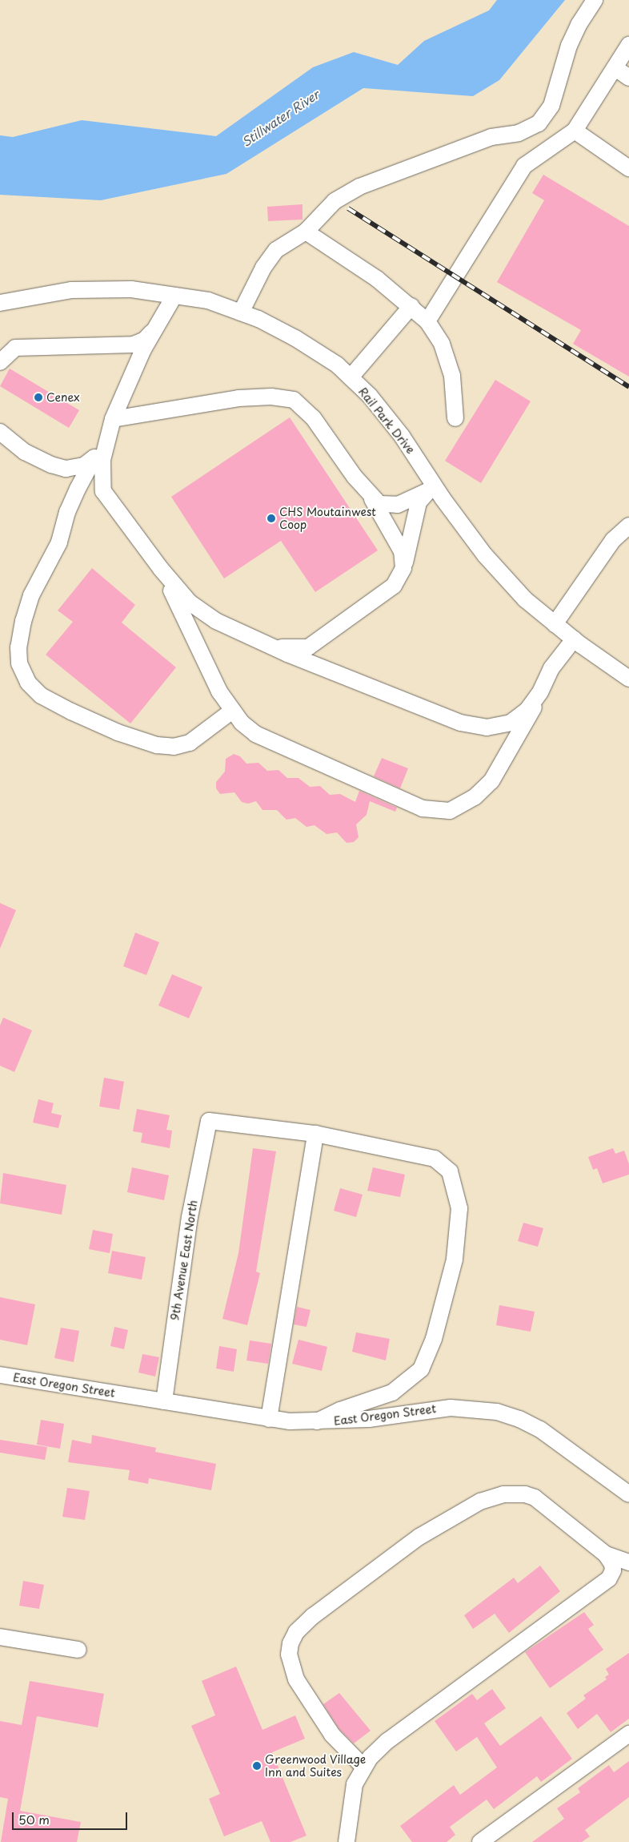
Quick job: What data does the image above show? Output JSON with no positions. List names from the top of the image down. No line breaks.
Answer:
{"streets":{"street":["Rail Park Drive","9th Avenue East North","East Oregon Street"]},"crossings":[["9th Avenue East North","East Oregon Street"]],"water":["Stillwater River"],"places":["Cenex","CHS Moutainwest Coop","Greenwood Village Inn and Suites"],"scale_bar":"50 m"}
